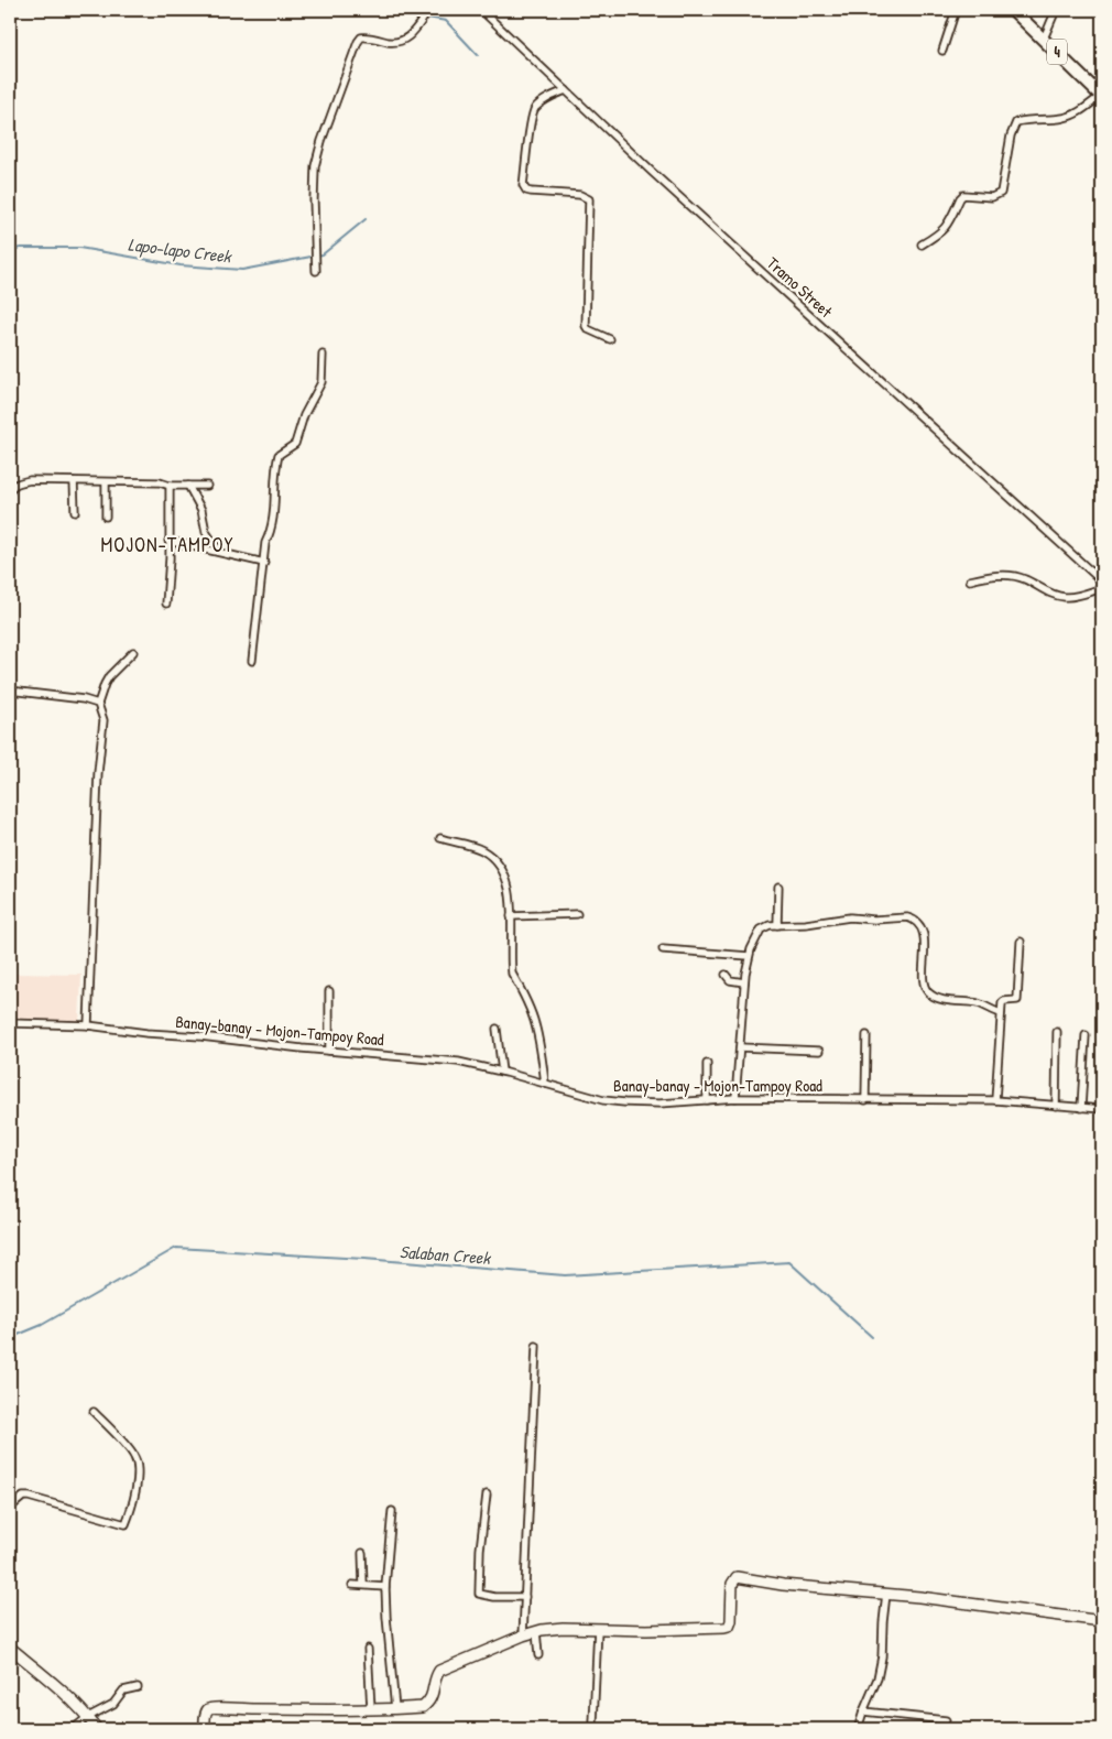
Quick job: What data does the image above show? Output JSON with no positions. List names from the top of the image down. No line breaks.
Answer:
{"streets":{"highway":["4"],"street":["Tramo Street","Banay-banay - Mojon-Tampoy Road"]},"districts":["MOJON-TAMPOY"],"water":["Lapo-lapo Creek","Salaban Creek"]}
